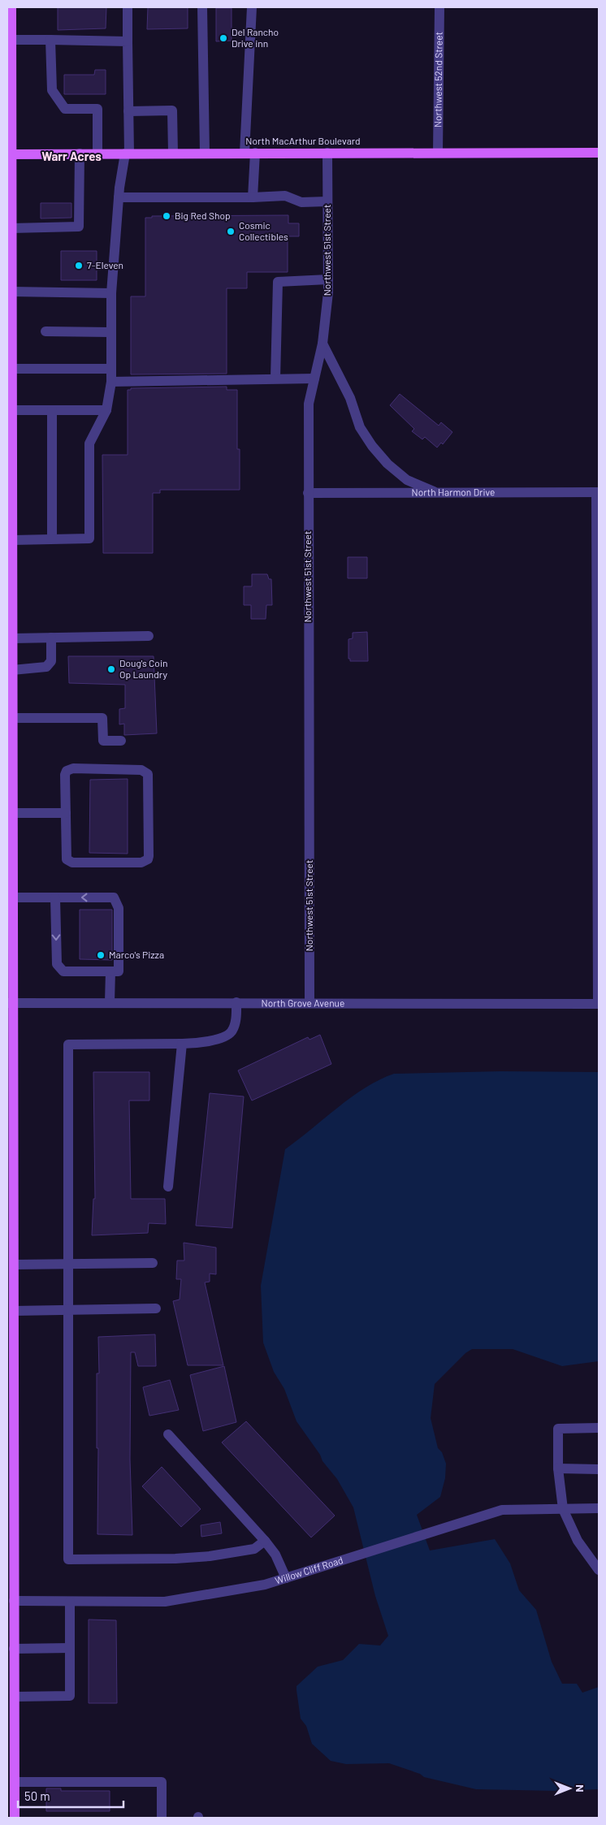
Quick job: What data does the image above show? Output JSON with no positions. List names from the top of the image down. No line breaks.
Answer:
{"streets":{"main road":["North MacArthur Boulevard"],"street":["Northwest 52nd Street","Northwest 51st Street","North Harmon Drive","North Grove Avenue","Willow Cliff Road"]},"crossings":[["Northwest 52nd Street","North MacArthur Boulevard"],["North MacArthur Boulevard","Northwest 51st Street"],["Northwest 51st Street","North Harmon Drive"],["Northwest 51st Street","North Grove Avenue"]],"districts":["Warr Acres"],"places":["Del Rancho Drive inn","Big Red Shop","Cosmic Collectibles","7-Eleven","Doug's Coin Op Laundry","Marco's Pizza"],"scale_bar":"50 m","north":"right"}
